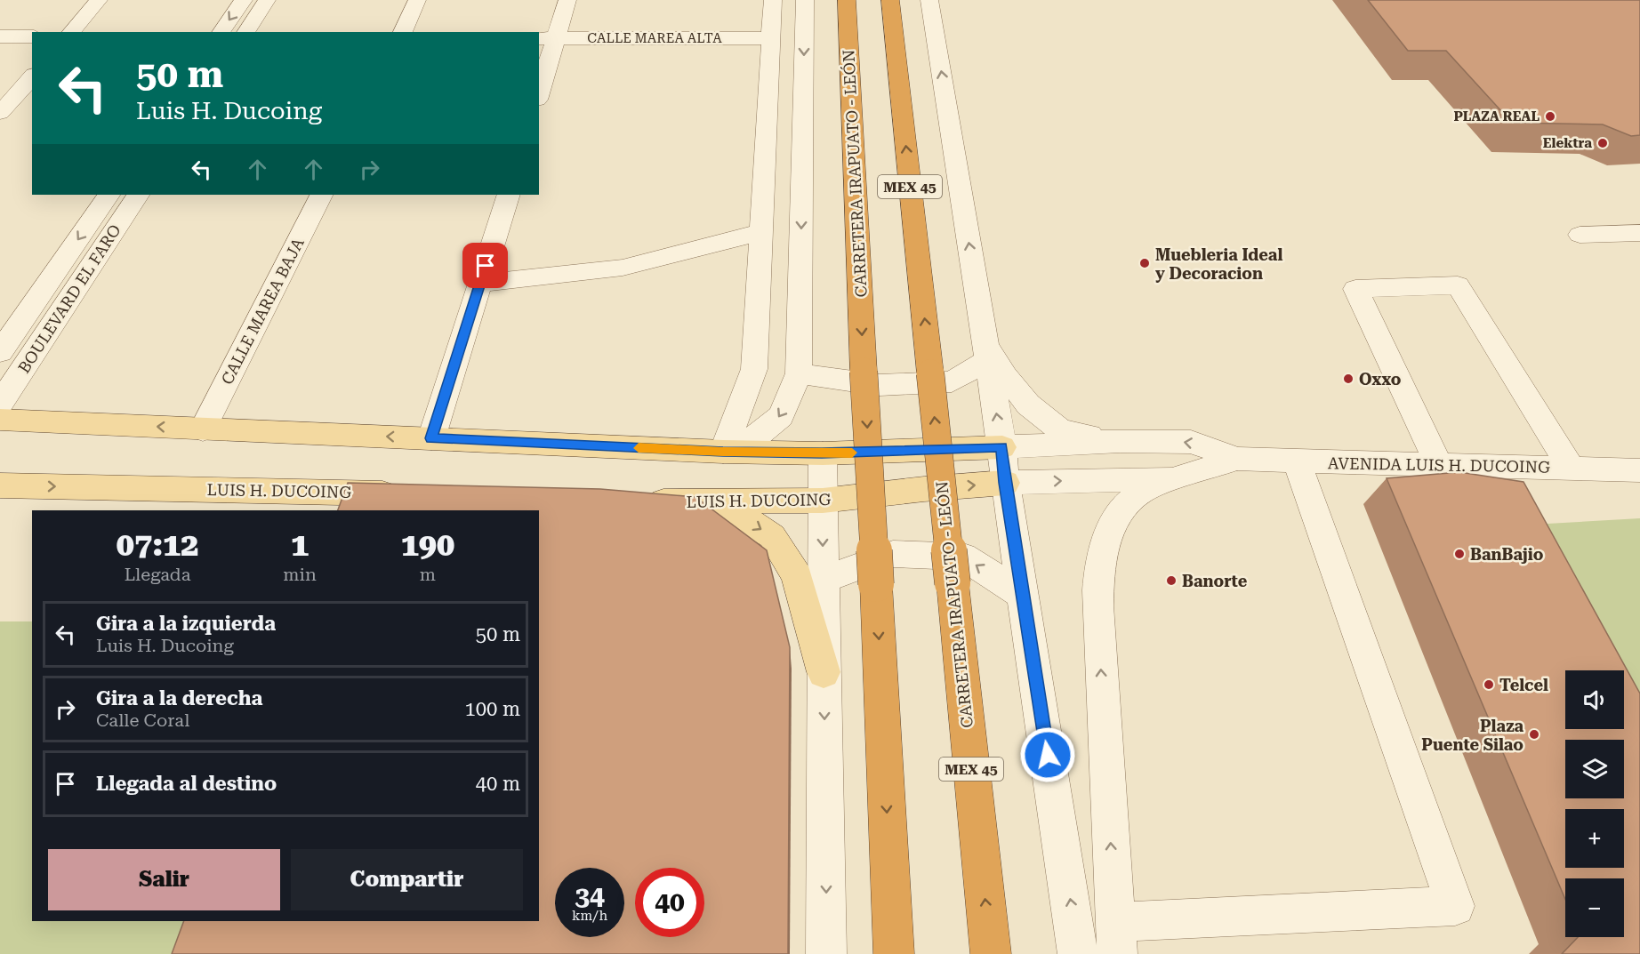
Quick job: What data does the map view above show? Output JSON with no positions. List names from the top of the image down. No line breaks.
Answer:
{"streets":{"highway":["CARRETERA IRAPUATO - LEÓN","MEX 45"],"main road":["LUIS H. DUCOING"],"street":["CALLE MAREA ALTA","BOULEVARD EL FARO","CALLE MAREA BAJA","AVENIDA LUIS H. DUCOING"]},"crossings":[["AVENIDA LUIS H. DUCOING","LUIS H. DUCOING"]],"places":["PLAZA REAL","Elektra","Muebleria Ideal y Decoracion","Oxxo","BanBajio","Banorte","Telcel","Plaza Puente Silao"],"page":{"turn":["50 m","Luis H. Ducoing"],"eta":["07:12","Llegada","1","min","190","m"],"list":[{"name":"Gira a la izquierda","note":"Luis H. Ducoing","value":"50 m"},{"name":"Gira a la derecha","note":"Calle Coral","value":"100 m"},{"name":"Llegada al destino","value":"40 m"}],"map_buttons":["+","−"],"buttons":["Salir","Compartir"],"speed":"34 km/h","limit":"40"}}
